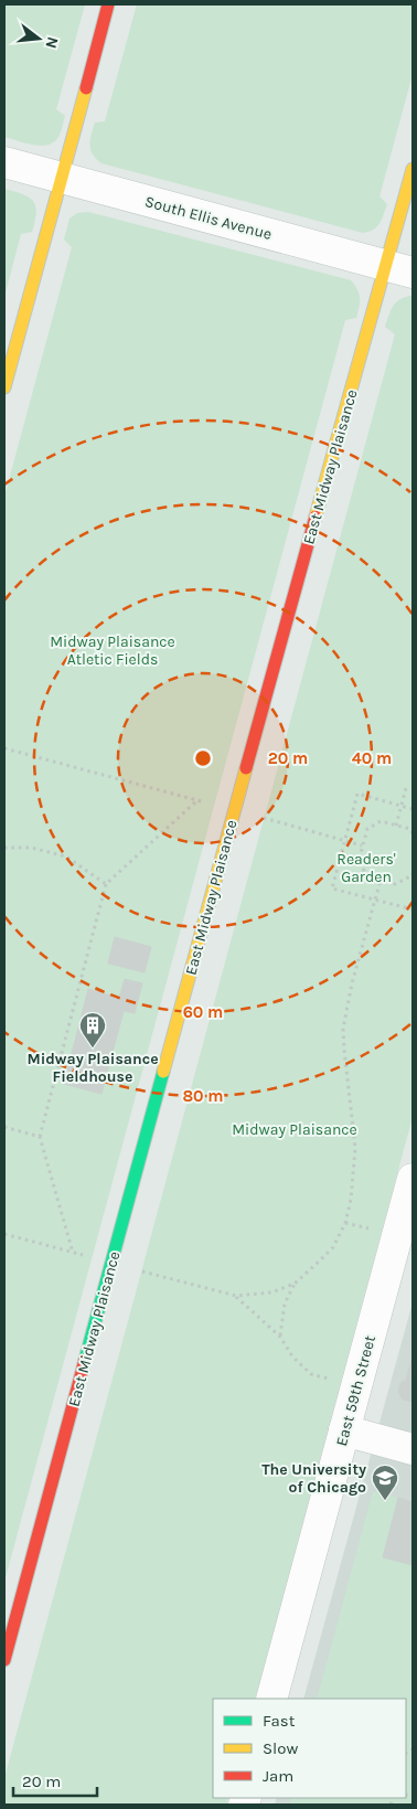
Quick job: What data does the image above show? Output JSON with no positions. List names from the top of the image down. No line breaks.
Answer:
{"streets":{"street":["South Ellis Avenue","East Midway Plaisance","East 59th Street"]},"crossings":[["South Ellis Avenue","East Midway Plaisance"]],"parks":["Midway Plaisance Atletic Fields","Readers' Garden","Midway Plaisance"],"places":{"building":["Midway Plaisance Fieldhouse"],"school or university":["The University of Chicago"]},"legend":["Fast","Slow","Jam"],"scale_bar":"20 m","north":"right","rings":["20 m","40 m","60 m","80 m"]}
